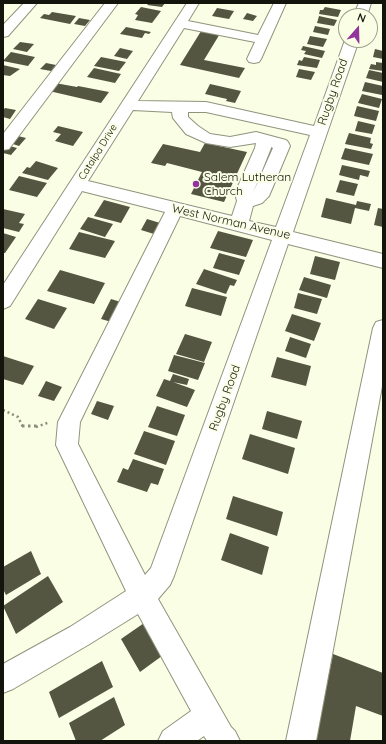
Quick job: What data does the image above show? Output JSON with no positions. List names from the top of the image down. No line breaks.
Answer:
{"streets":{"street":["Rugby Road","Catalpa Drive","West Norman Avenue"]},"crossings":[["Rugby Road","West Norman Avenue"],["Catalpa Drive","West Norman Avenue"]],"places":["Salem Lutheran Church"],"north":"top"}
